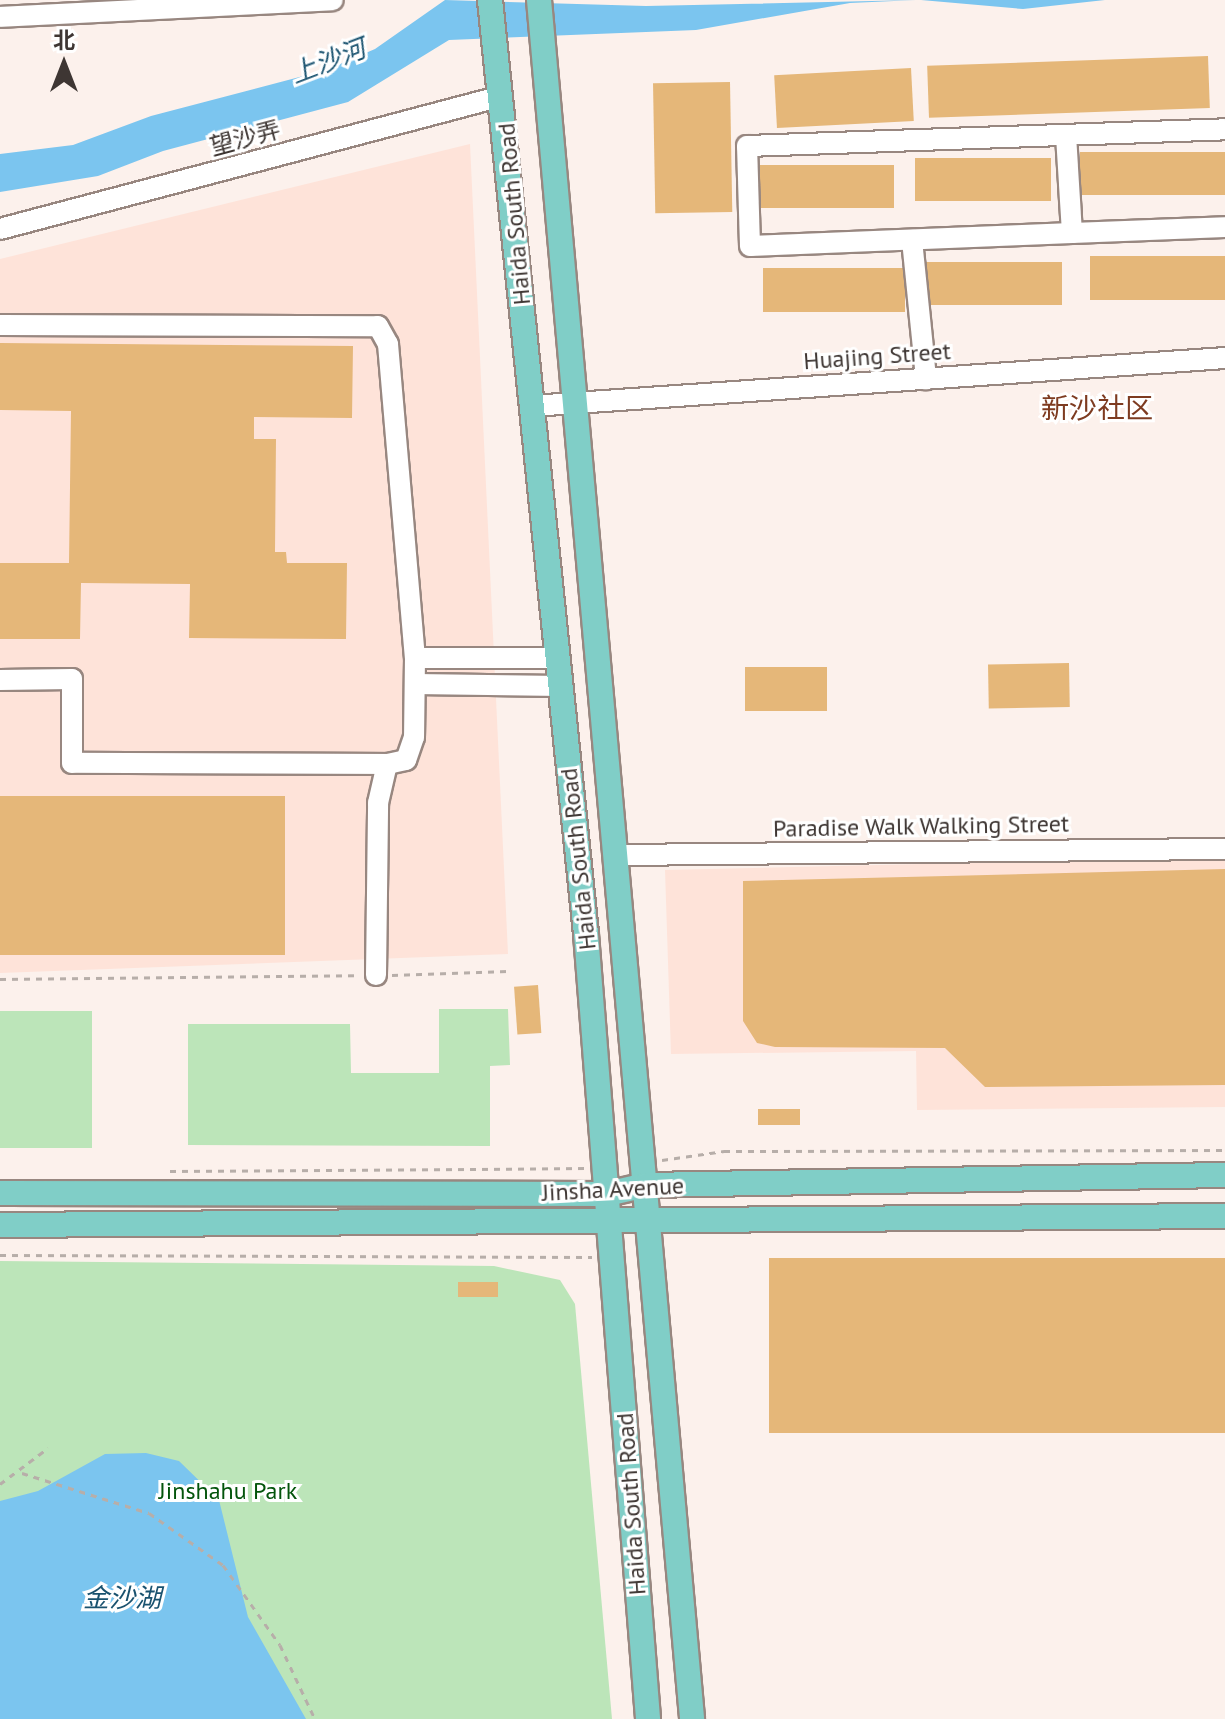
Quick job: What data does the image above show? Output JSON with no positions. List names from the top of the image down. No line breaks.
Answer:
{"streets":{"main road":["Haida South Road","Jinsha Avenue"],"street":["望沙弄","Huajing Street","Paradise Walk Walking Street"]},"crossings":[["望沙弄","Haida South Road"],["Haida South Road","Huajing Street"],["Haida South Road","Paradise Walk Walking Street"],["Haida South Road","Jinsha Avenue"]],"districts":["新沙社区"],"water":["上沙河","金沙湖"],"parks":["Jinshahu Park"],"north":"top"}
